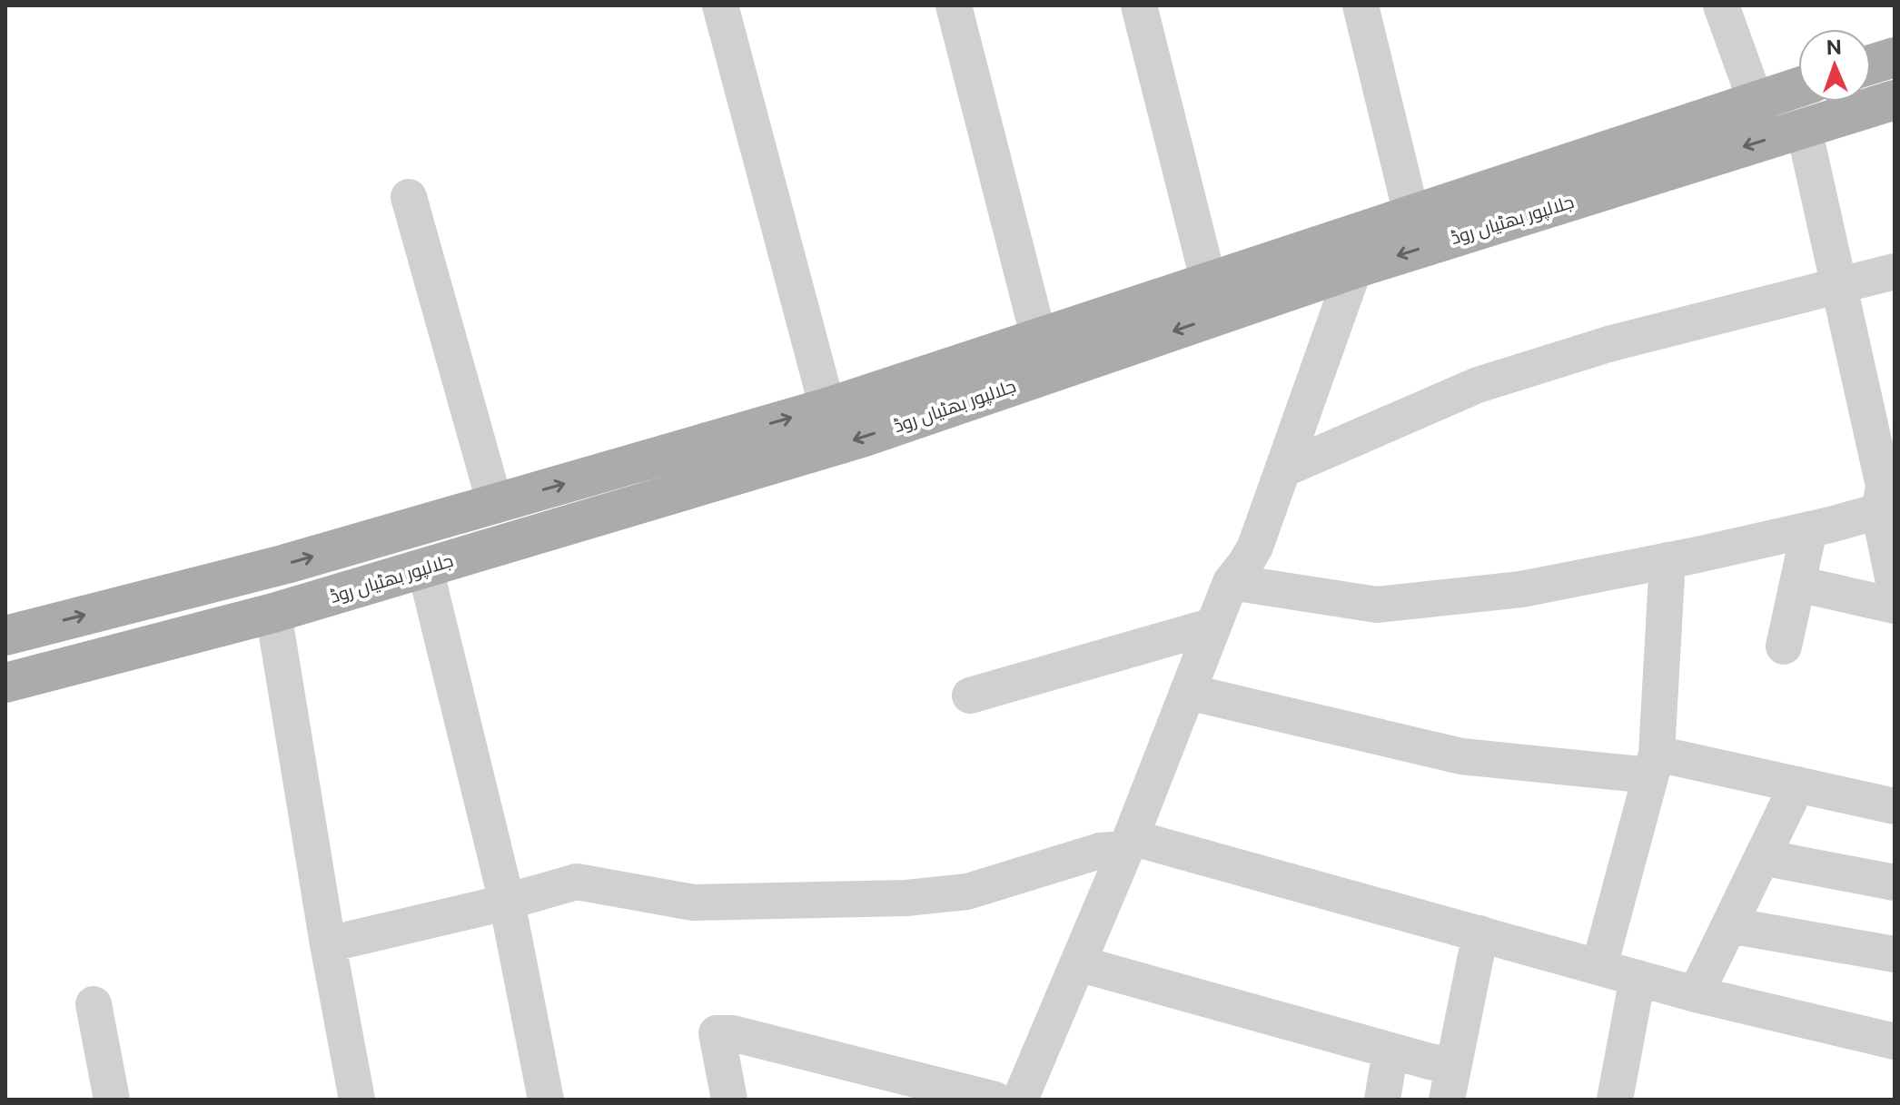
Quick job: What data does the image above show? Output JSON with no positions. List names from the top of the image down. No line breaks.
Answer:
{"streets":{"main road":["جلالپور بھٹیاں روڈ"]},"north":"top"}
